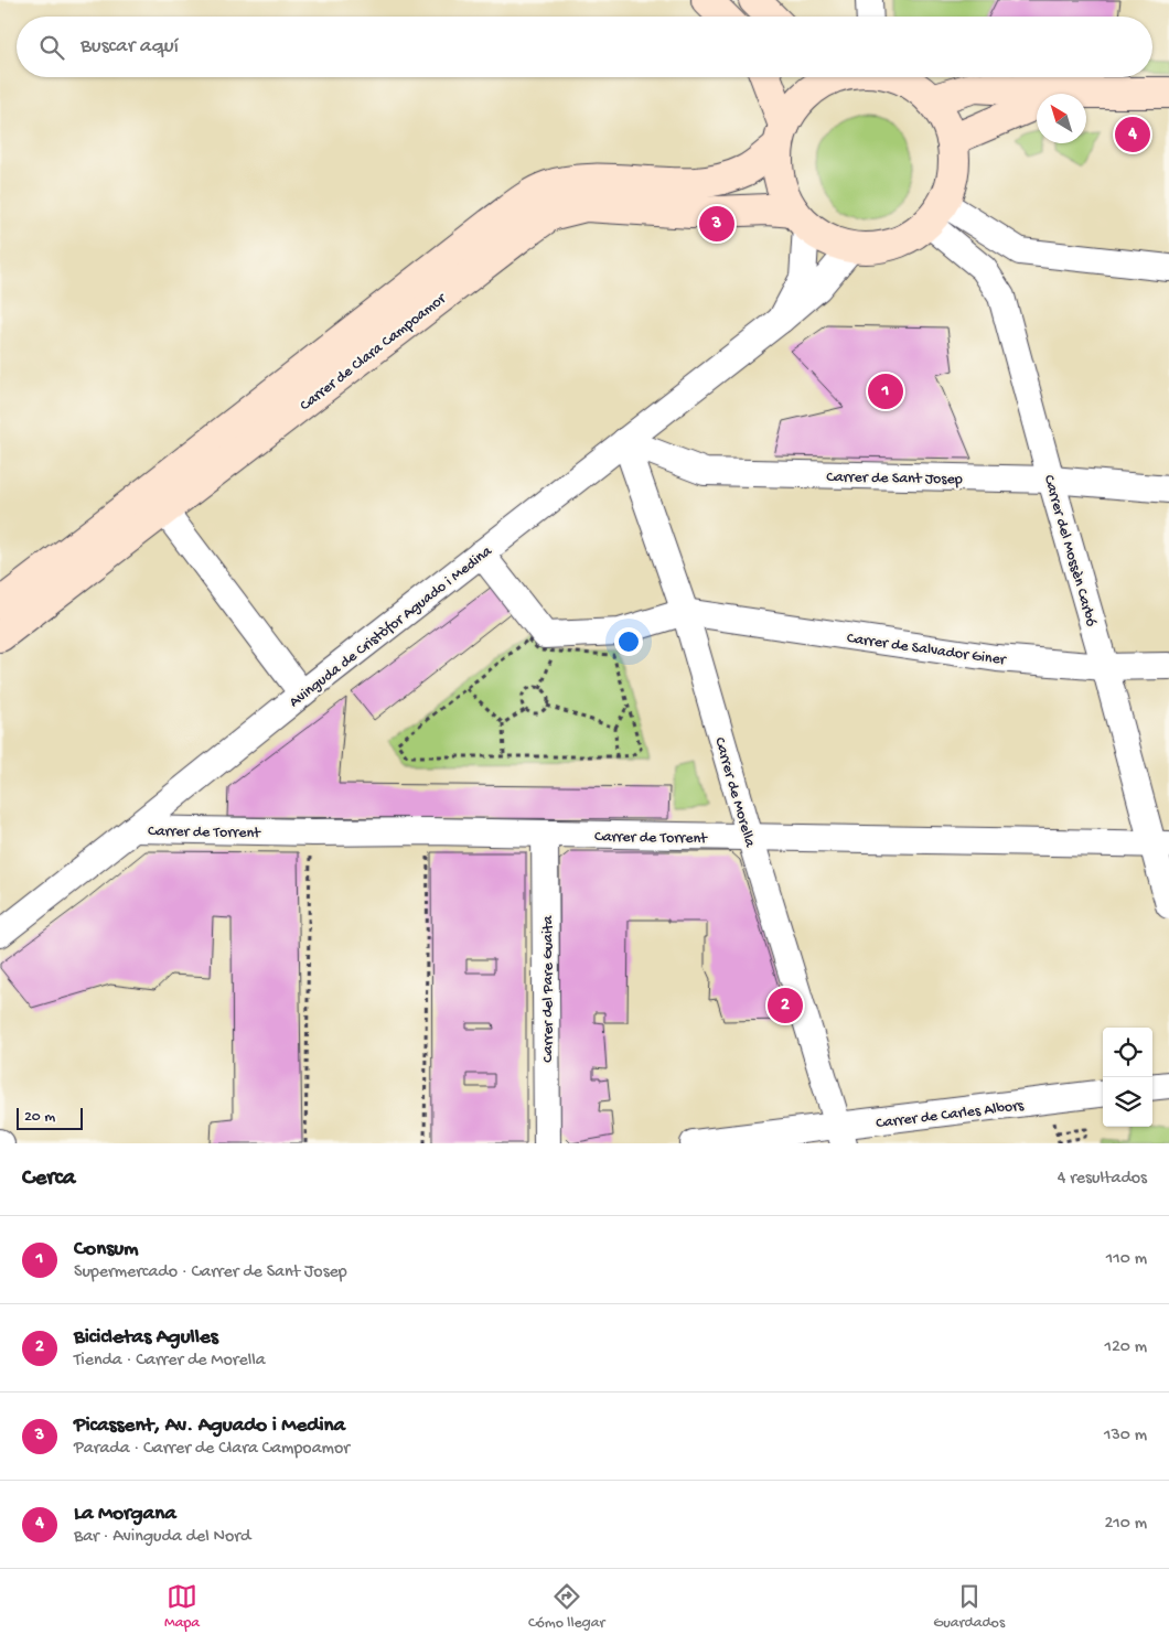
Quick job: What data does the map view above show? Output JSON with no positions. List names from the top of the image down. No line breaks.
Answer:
{"streets":{"street":["Carrer de Clara Campoamor","Carrer de Sant Josep","Carrer del Mossèn Carbó","Avinguda de Cristòfor Aguado i Medina","Carrer de Salvador Giner","Carrer de Morella","Carrer de Torrent","Carrer del Pare Guaita","Carrer de Carles Albors"]},"crossings":[["Carrer de Clara Campoamor","Avinguda de Cristòfor Aguado i Medina"],["Carrer de Sant Josep","Carrer del Mossèn Carbó"],["Carrer de Sant Josep","Avinguda de Cristòfor Aguado i Medina"],["Carrer de Sant Josep","Carrer de Morella"],["Carrer del Mossèn Carbó","Carrer de Salvador Giner"],["Carrer del Mossèn Carbó","Carrer de Torrent"],["Avinguda de Cristòfor Aguado i Medina","Carrer de Morella"],["Avinguda de Cristòfor Aguado i Medina","Carrer de Torrent"],["Carrer de Salvador Giner","Carrer de Morella"],["Carrer de Morella","Carrer de Torrent"],["Carrer de Morella","Carrer de Carles Albors"],["Carrer de Torrent","Carrer del Pare Guaita"]],"scale_bar":"20 m","north":"top left","page":{"search":"Buscar aquí","pins":["4","3","1","2"],"scale":"20 m","heading":["Cerca","4 resultados"],"list":[{"mark":"1","name":"Consum","note":"Supermercado · Carrer de Sant Josep","value":"110 m"},{"mark":"2","name":"Bicicletas Agulles","note":"Tienda · Carrer de Morella","value":"120 m"},{"mark":"3","name":"Picassent, Av. Aguado i Medina","note":"Parada · Carrer de Clara Campoamor","value":"130 m"},{"mark":"4","name":"La Morgana","note":"Bar · Avinguda del Nord","value":"210 m"}],"nav":["Mapa","Cómo llegar","Guardados"]}}
